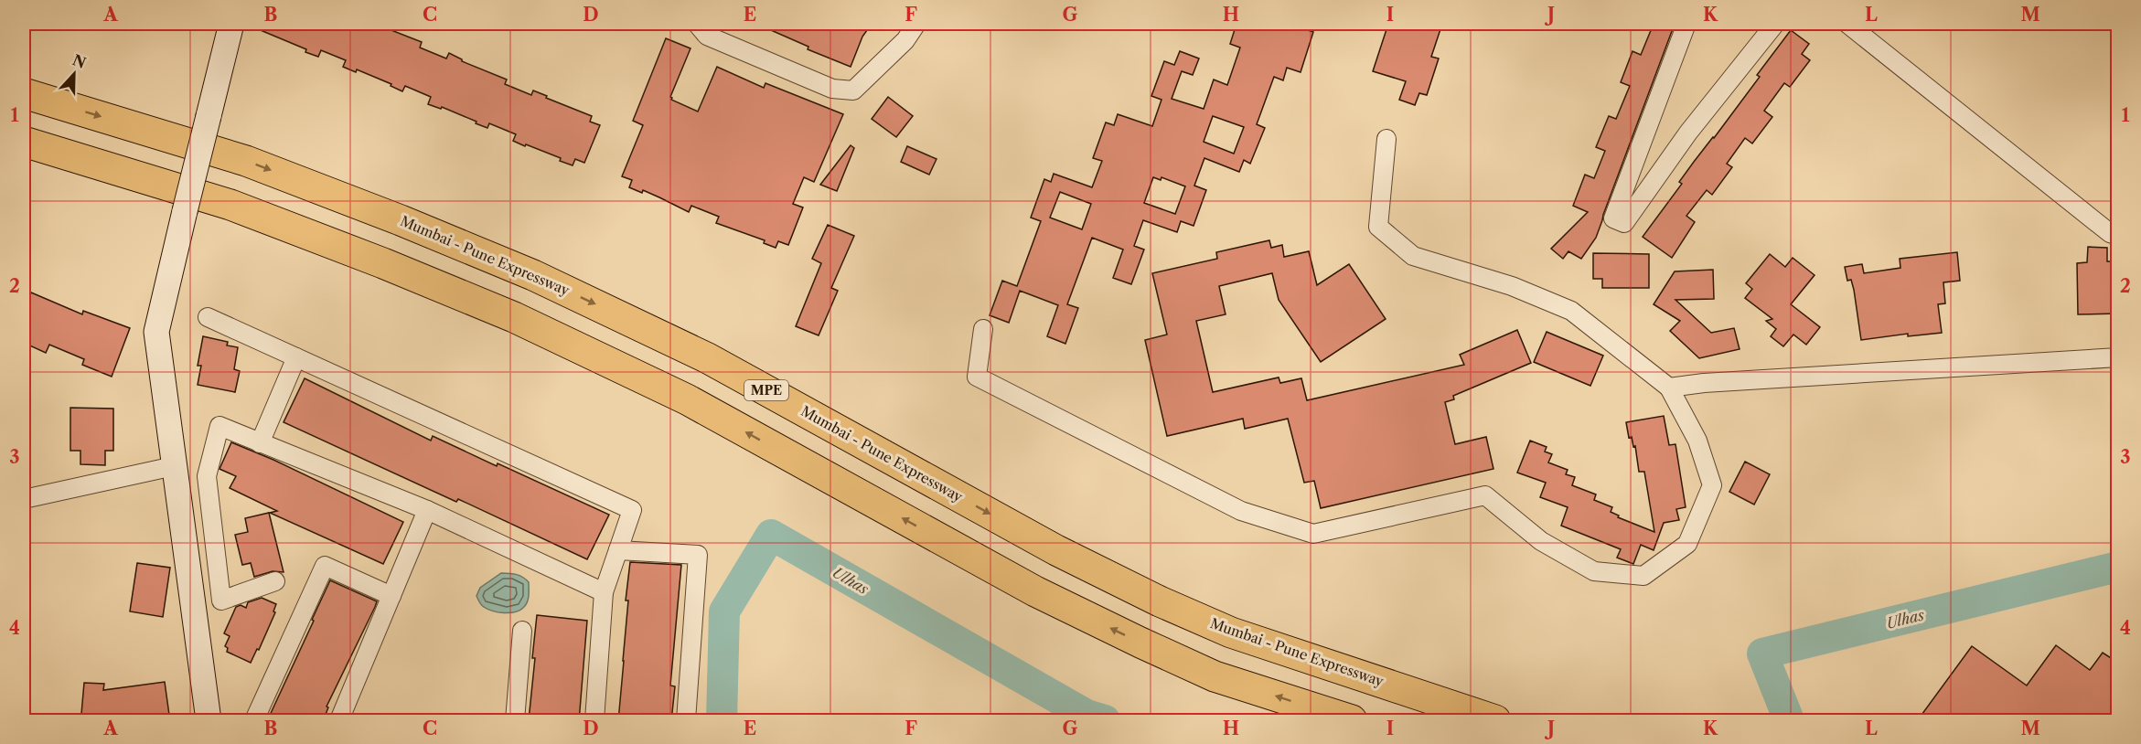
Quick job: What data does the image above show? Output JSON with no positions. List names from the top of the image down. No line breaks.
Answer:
{"streets":{"highway":["Mumbai - Pune Expressway","MPE"]},"water":["Ulhas"],"north":"top","grid":{"columns":["A","B","C","D","E","F","G","H","I","J","K","L","M"],"rows":["1","2","3","4"]}}
